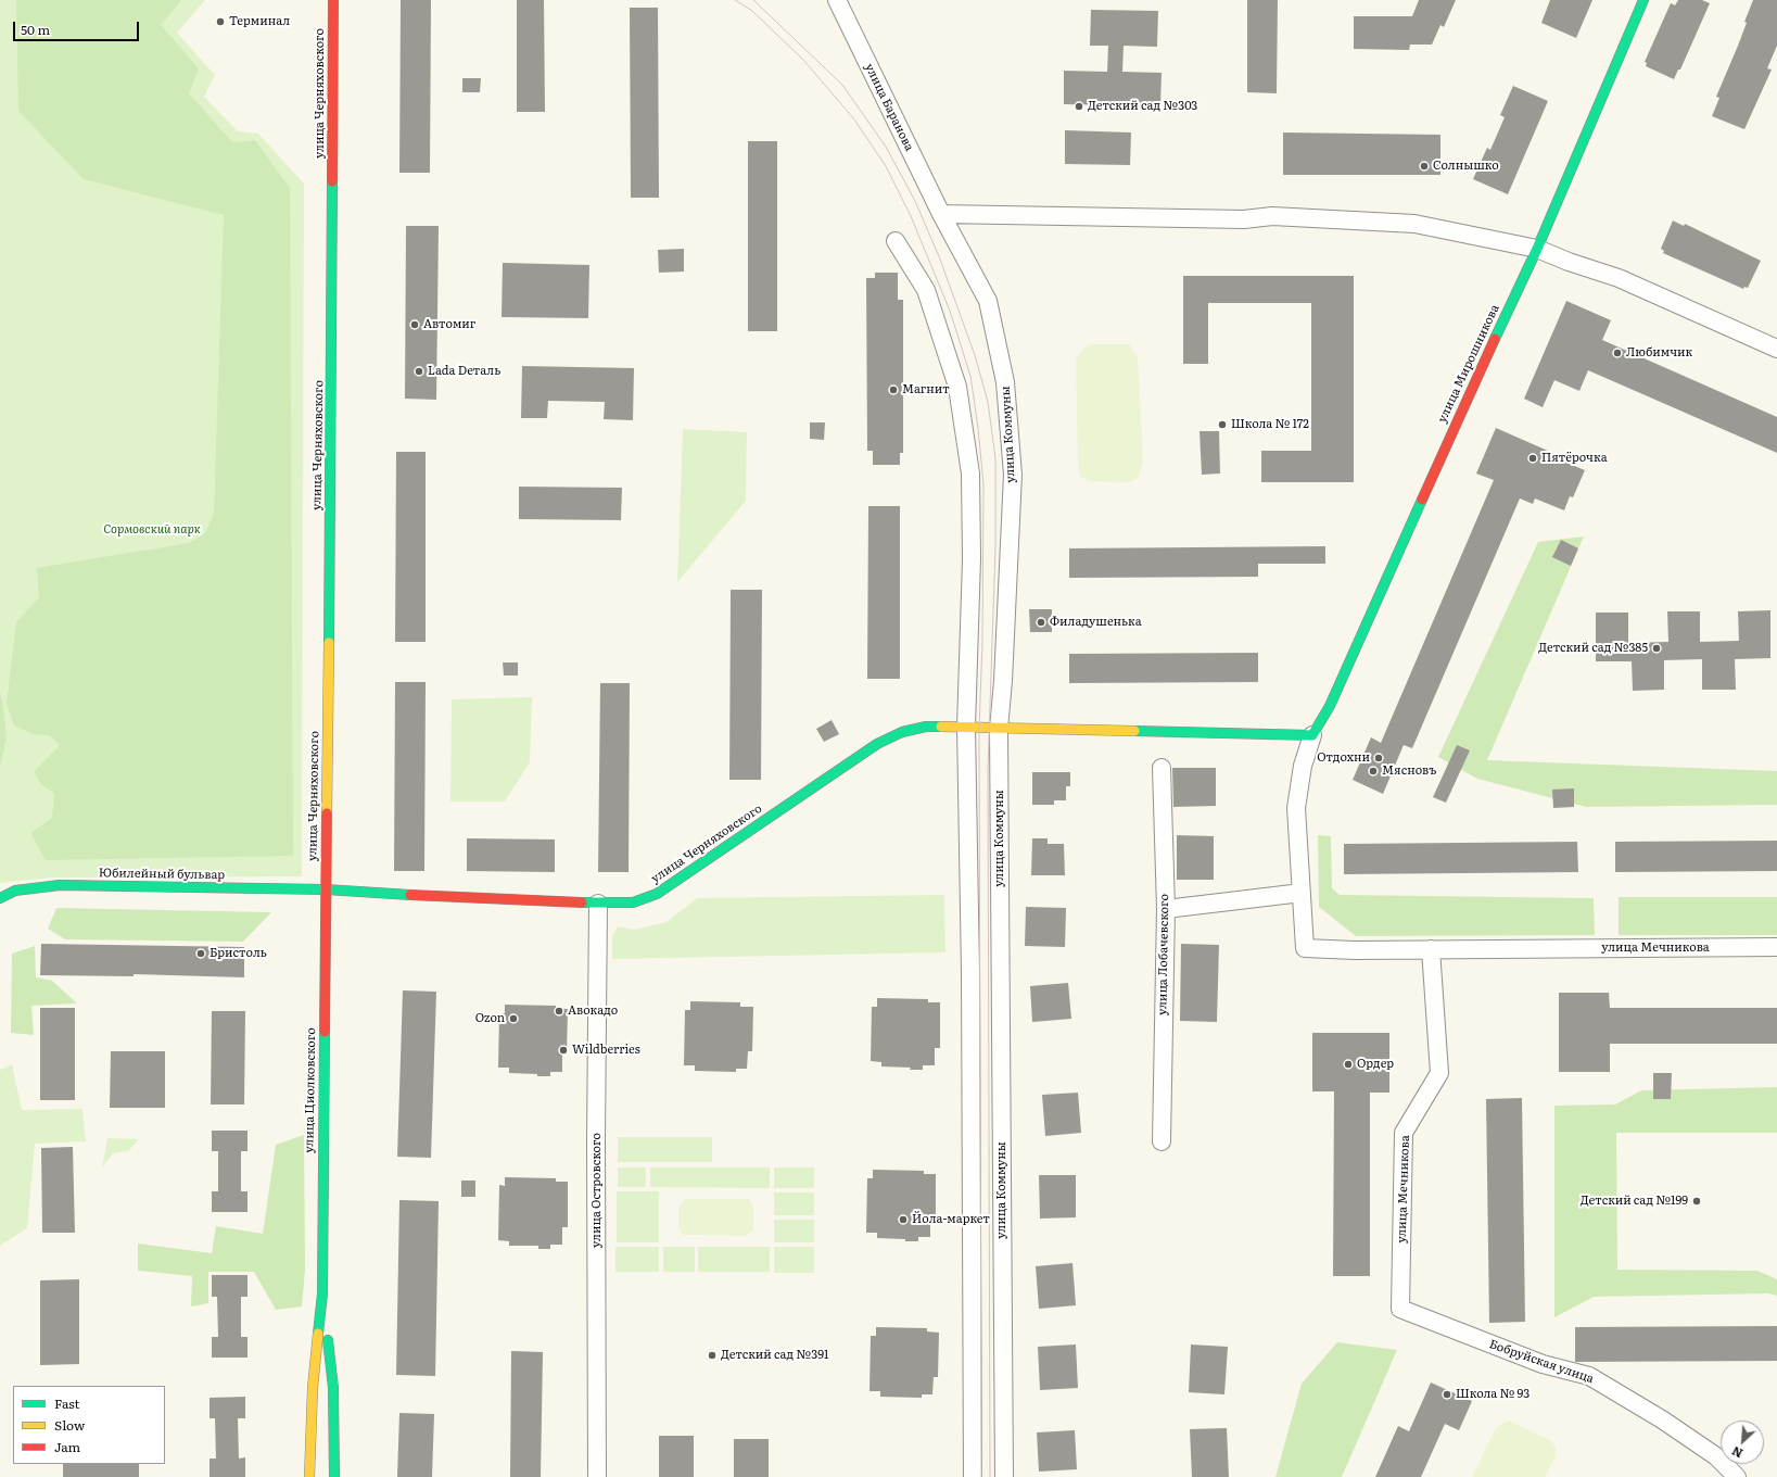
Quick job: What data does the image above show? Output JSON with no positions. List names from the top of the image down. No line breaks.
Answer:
{"streets":{"street":["улица Черняховского","улица Баранова","улица Мирошникова","улица Коммуны","Юбилейный бульвар","улица Мечникова","улица Лобачевского","улица Циолковского","улица Островского","Бобруйская улица"]},"crossings":[["улица Черняховского","Юбилейный бульвар"],["улица Черняховского","улица Циолковского"],["улица Черняховского","улица Островского"],["улица Баранова","улица Коммуны"],["улица Мирошникова","улица Мечникова"],["Юбилейный бульвар","улица Циолковского"],["улица Мечникова","Бобруйская улица"]],"parks":["Сормовский парк"],"places":["Терминал","Детский сад №303","Солнышко","Автомиг","Любимчик","Lada Dеталь","Магнит","Школа № 172","Пятёрочка","Филадушенька","Детский сад №385","Отдохни","Мясновъ","Бристоль","Авокадо","Ozon","Wildberries","Ордер","Детский сад №199","Йола-маркет","Детский сад №391","Школа № 93"],"legend":["Fast","Slow","Jam"],"scale_bar":"50 m","north":"bottom left"}
